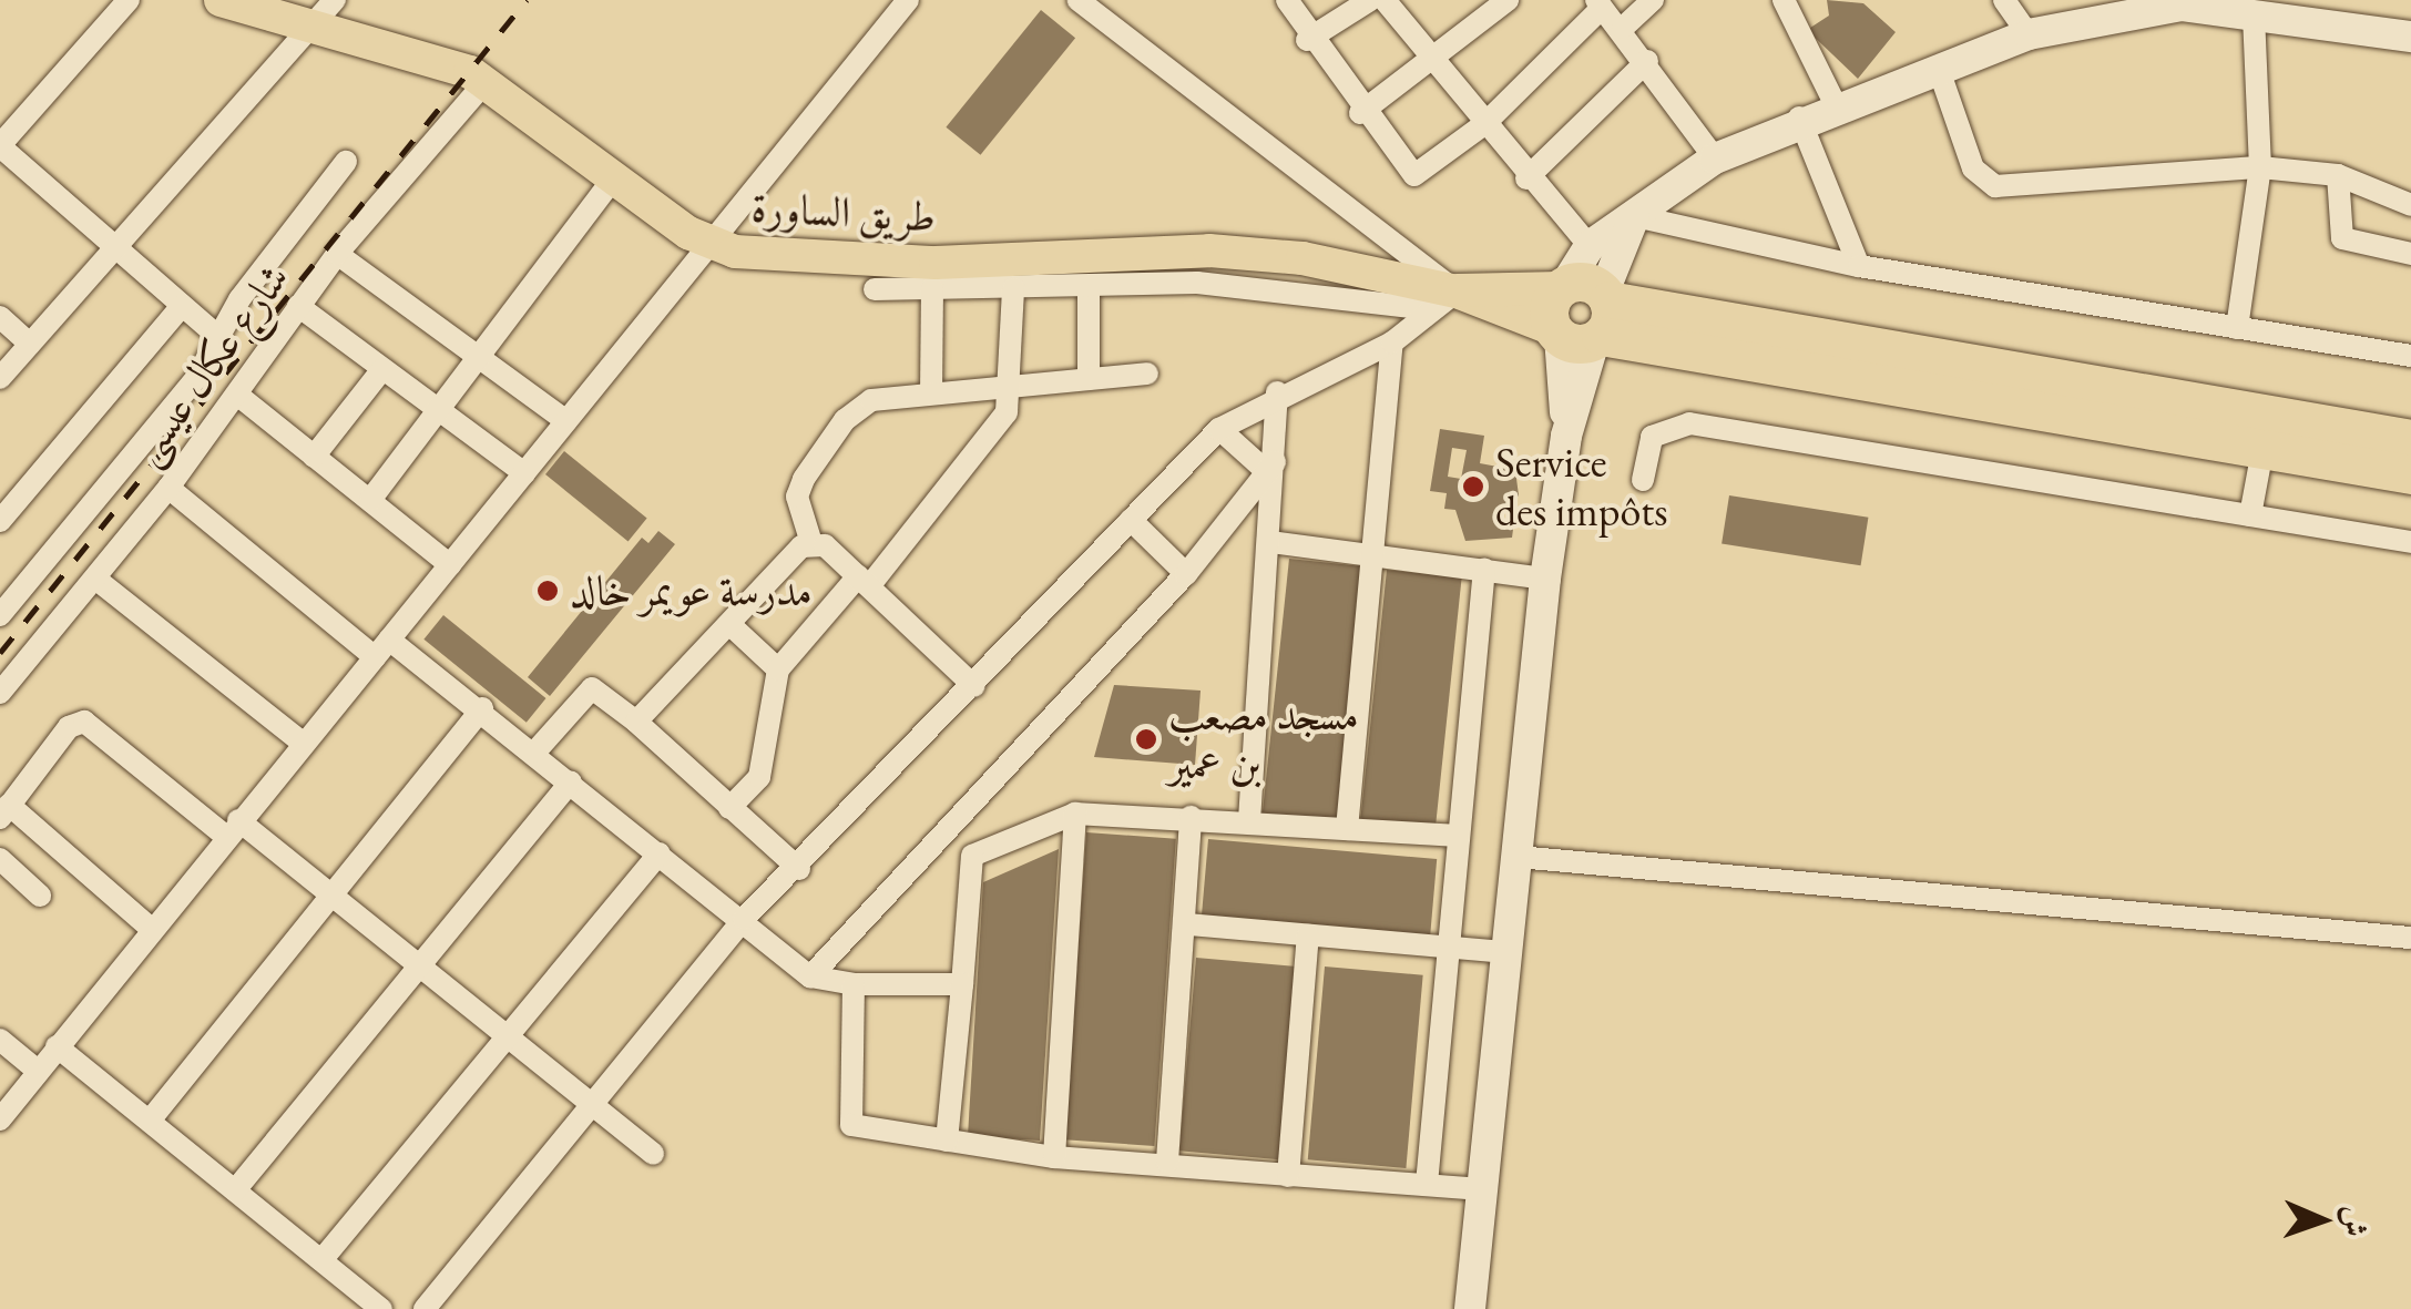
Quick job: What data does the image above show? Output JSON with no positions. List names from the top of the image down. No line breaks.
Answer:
{"streets":{"main road":["طريق الساورة"],"street":["شارع عكال عيسى"]},"crossings":[["طريق الساورة","شارع عكال عيسى"]],"places":["Service des impôts","مدرسة عويمر خالد","مسجد مصعب بن عمير"],"north":"right"}
